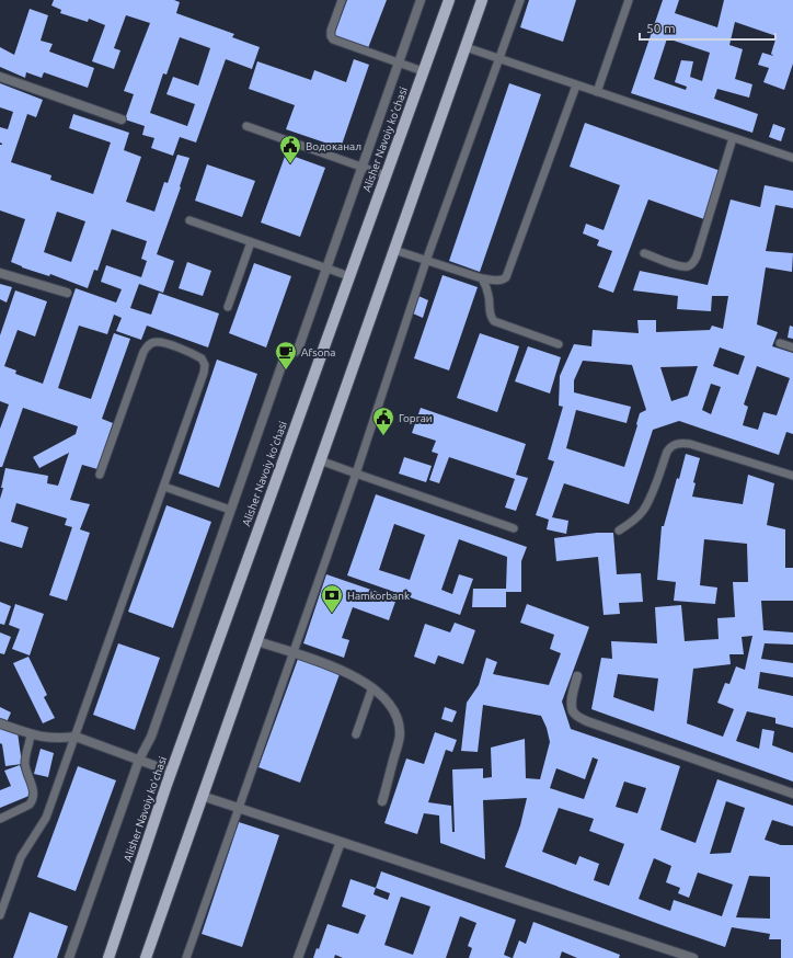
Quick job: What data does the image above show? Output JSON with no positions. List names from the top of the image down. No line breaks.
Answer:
{"streets":{"main road":["Alisher Navoiy ko'chasi"]},"places":{"public building":["Водоканал","Горгаи"],"cafe":["Afsona"],"bank":["Hamkorbank"]},"scale_bar":"50 m"}
